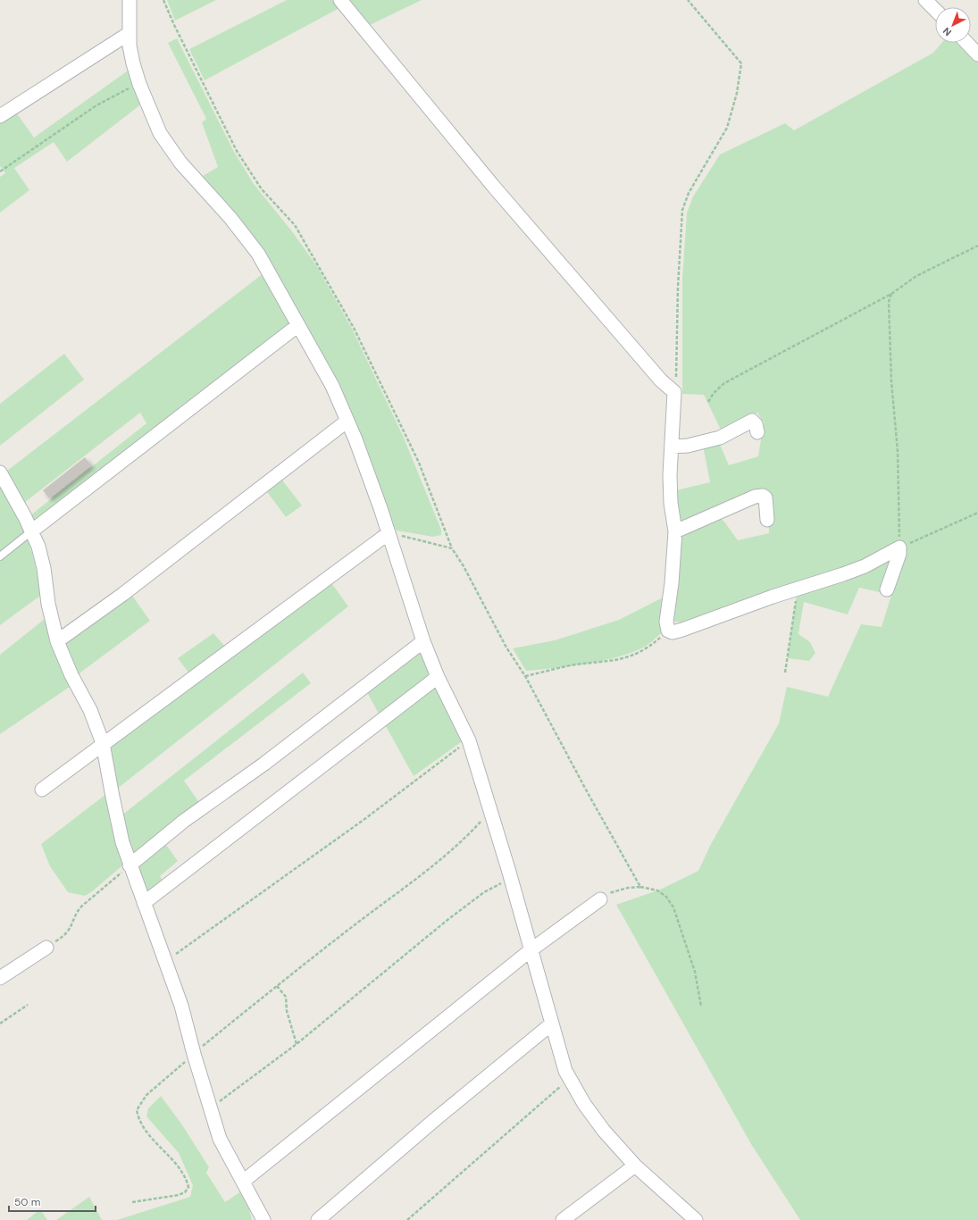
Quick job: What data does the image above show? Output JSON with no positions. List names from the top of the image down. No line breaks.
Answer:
{"scale_bar":"50 m","north":"bottom left"}
